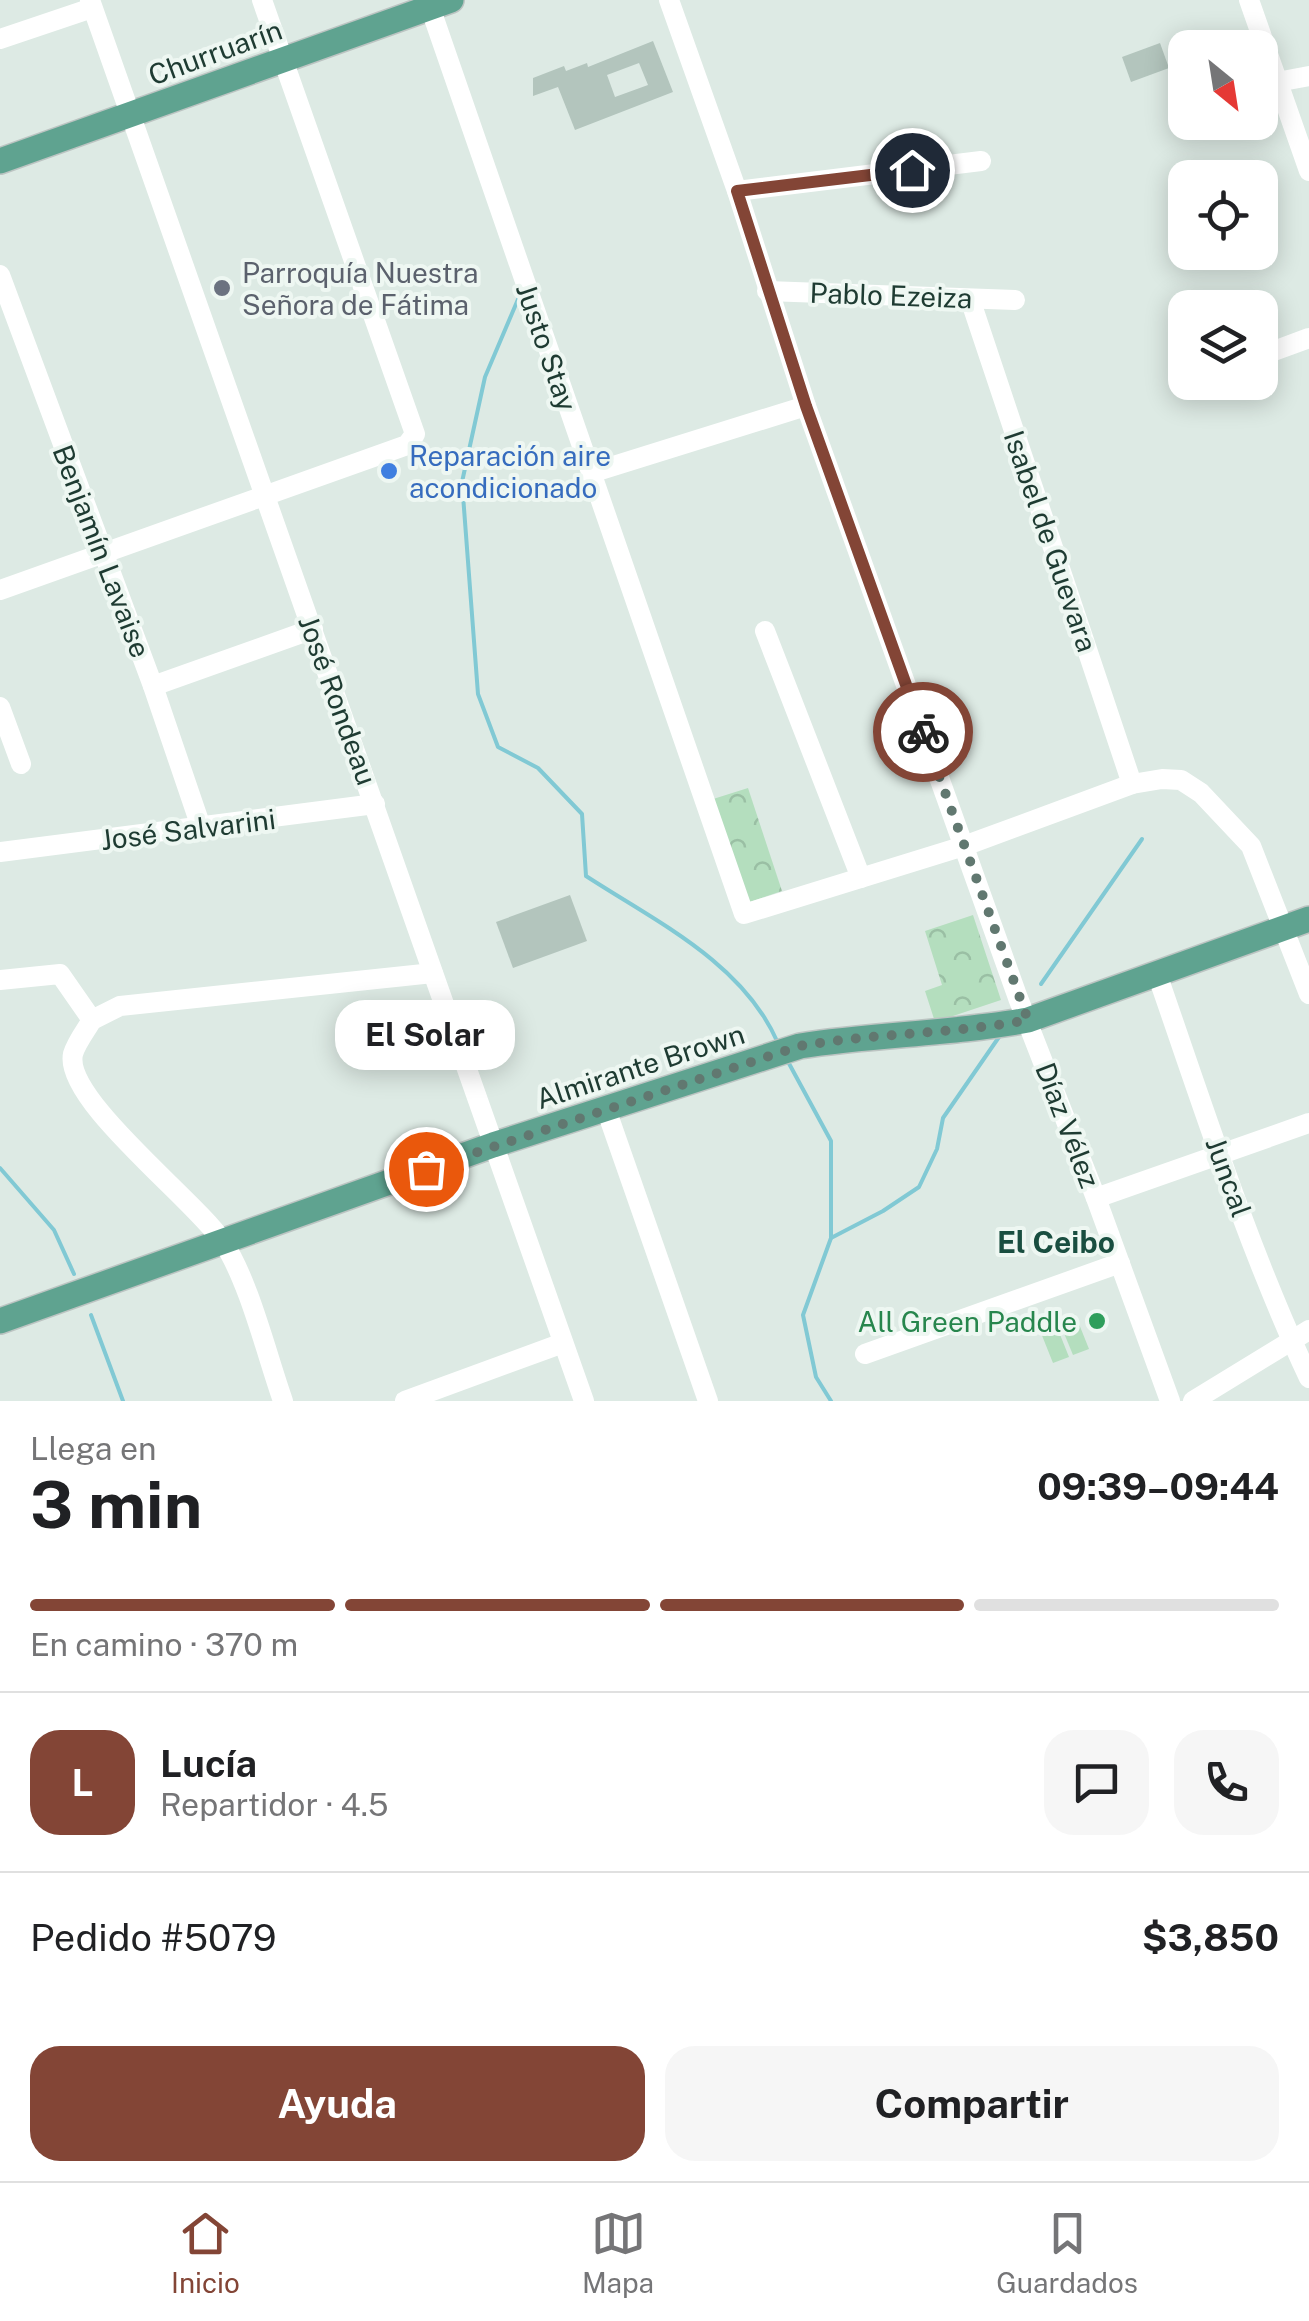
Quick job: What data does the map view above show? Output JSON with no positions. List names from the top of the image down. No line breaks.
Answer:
{"streets":{"main road":["Churruarín","Almirante Brown"],"street":["Pablo Ezeiza","Justo Stay","Isabel de Guevara","Benjamín Lavaise","José Rondeau","José Salvarini","Díaz Vélez","Juncal"]},"crossings":[["Churruarín","Justo Stay"],["Churruarín","José Rondeau"],["Pablo Ezeiza","Isabel de Guevara"],["Pablo Ezeiza","Díaz Vélez"],["Benjamín Lavaise","José Salvarini"],["José Rondeau","José Salvarini"],["José Rondeau","Almirante Brown"],["Almirante Brown","Díaz Vélez"],["Almirante Brown","Juncal"]],"districts":["El Ceibo"],"places":["Parroquía Nuestra Señora de Fátima","Reparación aire acondicionado","El Solar","All Green Paddle"],"north":"bottom right","page":{"bubble":"El Solar","heading":["3 min","Llega en","09:39–09:44"],"panel":["Lucía","Repartidor · 4.5","Pedido #5079","$3,850"],"bar":"En camino · 370 m","round":"L","buttons":["Ayuda","Compartir"],"tabs":["Inicio","Mapa","Guardados"]}}
